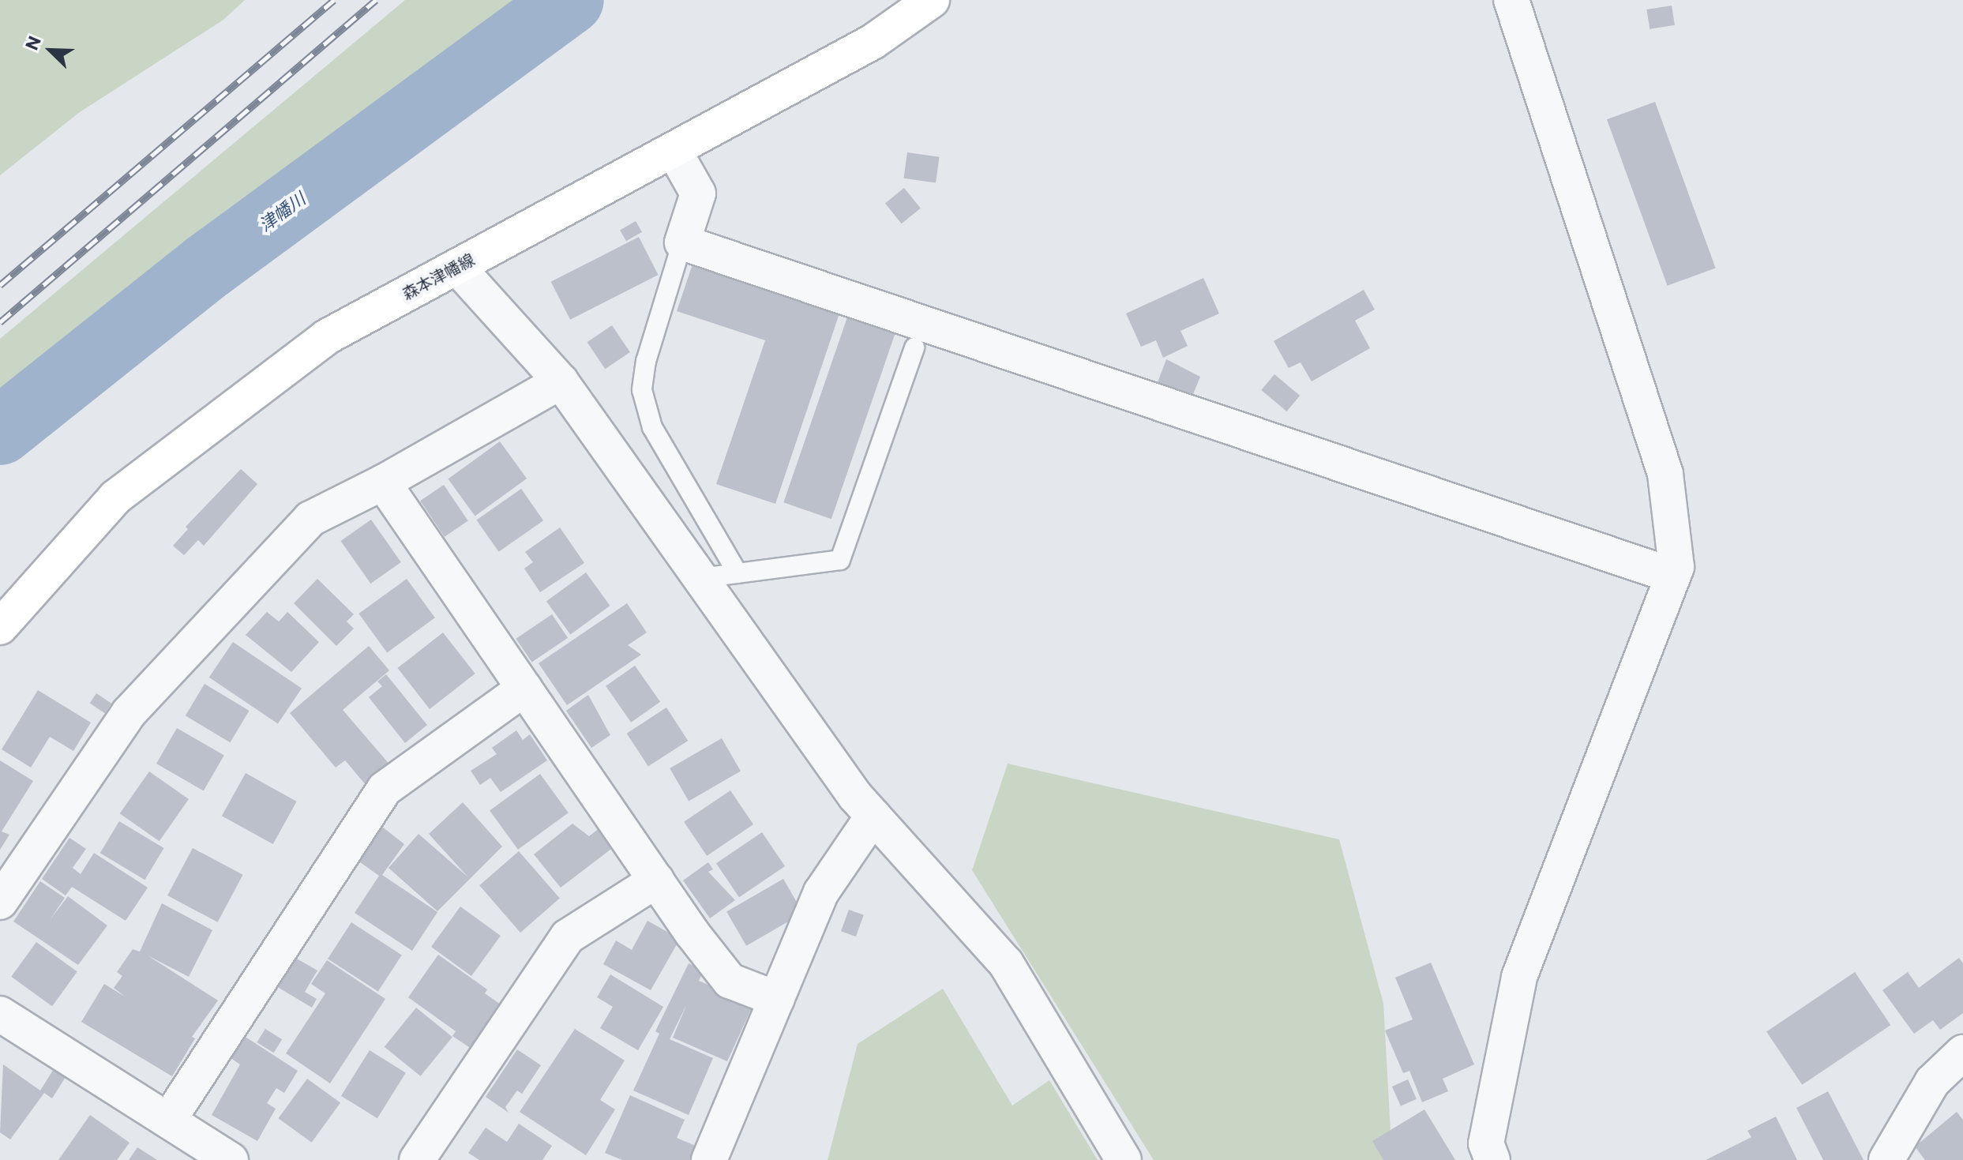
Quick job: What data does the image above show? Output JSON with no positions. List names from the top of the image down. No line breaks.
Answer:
{"streets":{"main road":["森本津幡線"]},"water":["津幡川"],"north":"top left"}
